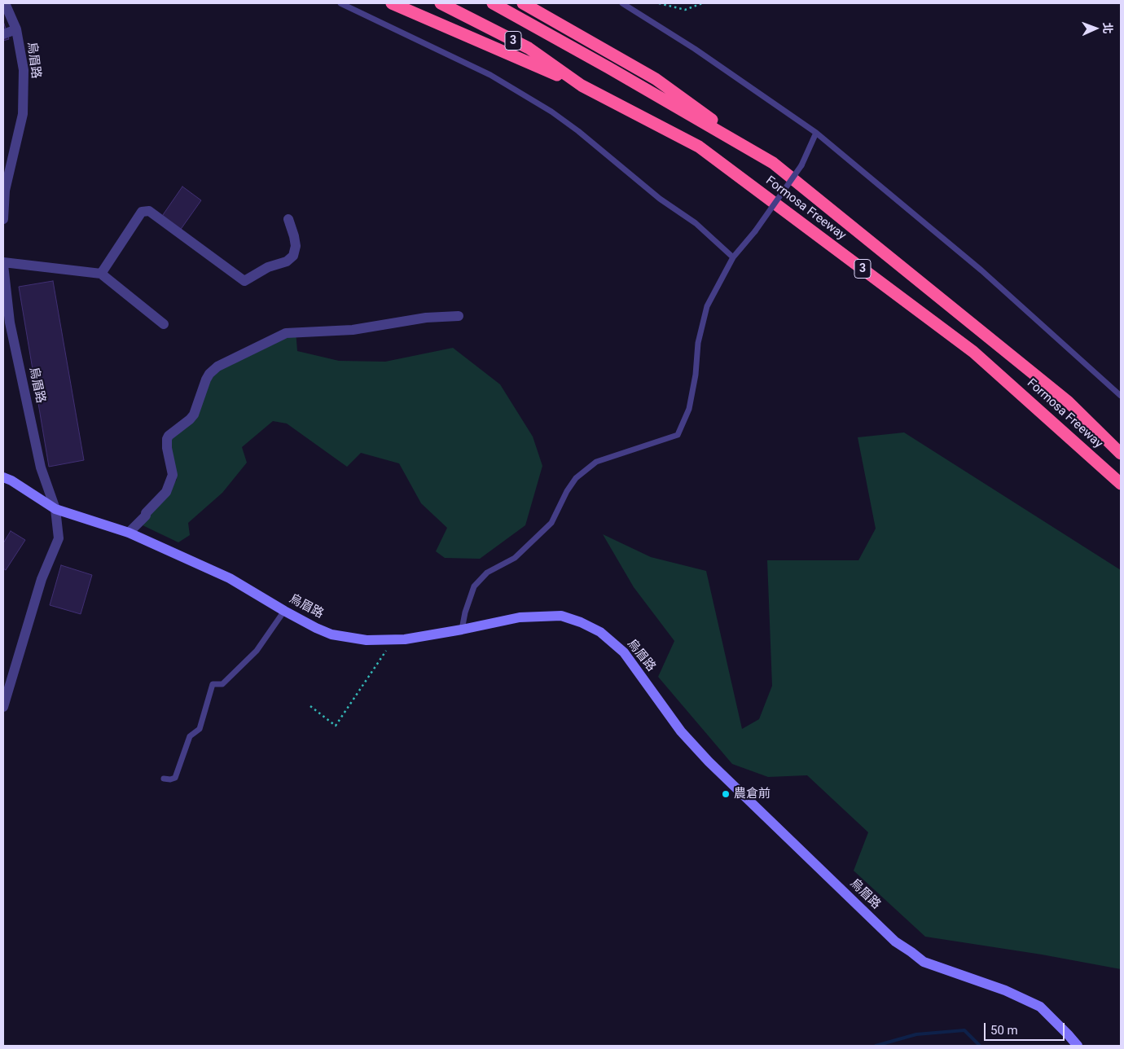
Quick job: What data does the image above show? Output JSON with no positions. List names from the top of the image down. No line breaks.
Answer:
{"streets":{"highway":["3","Formosa Freeway"],"main road":["烏眉路"]},"places":["農倉前"],"scale_bar":"50 m","north":"right"}
